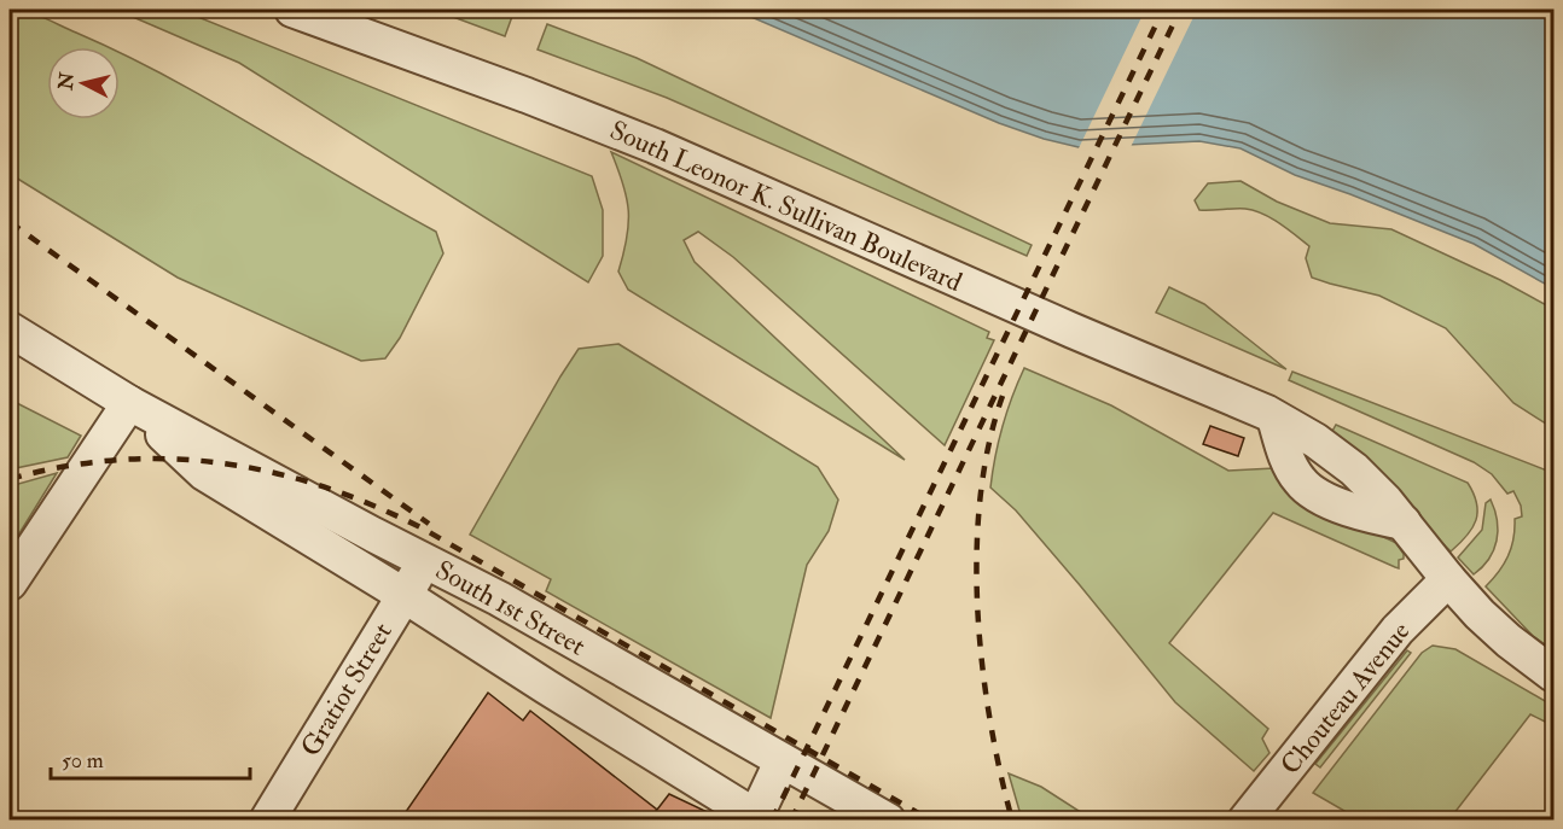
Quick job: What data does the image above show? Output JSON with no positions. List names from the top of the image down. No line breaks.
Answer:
{"streets":{"street":["South Leonor K. Sullivan Boulevard","South 1st Street","Gratiot Street","Chouteau Avenue"]},"crossings":[["South Leonor K. Sullivan Boulevard","Chouteau Avenue"],["South 1st Street","Gratiot Street"]],"scale_bar":"50 m","north":"left"}
